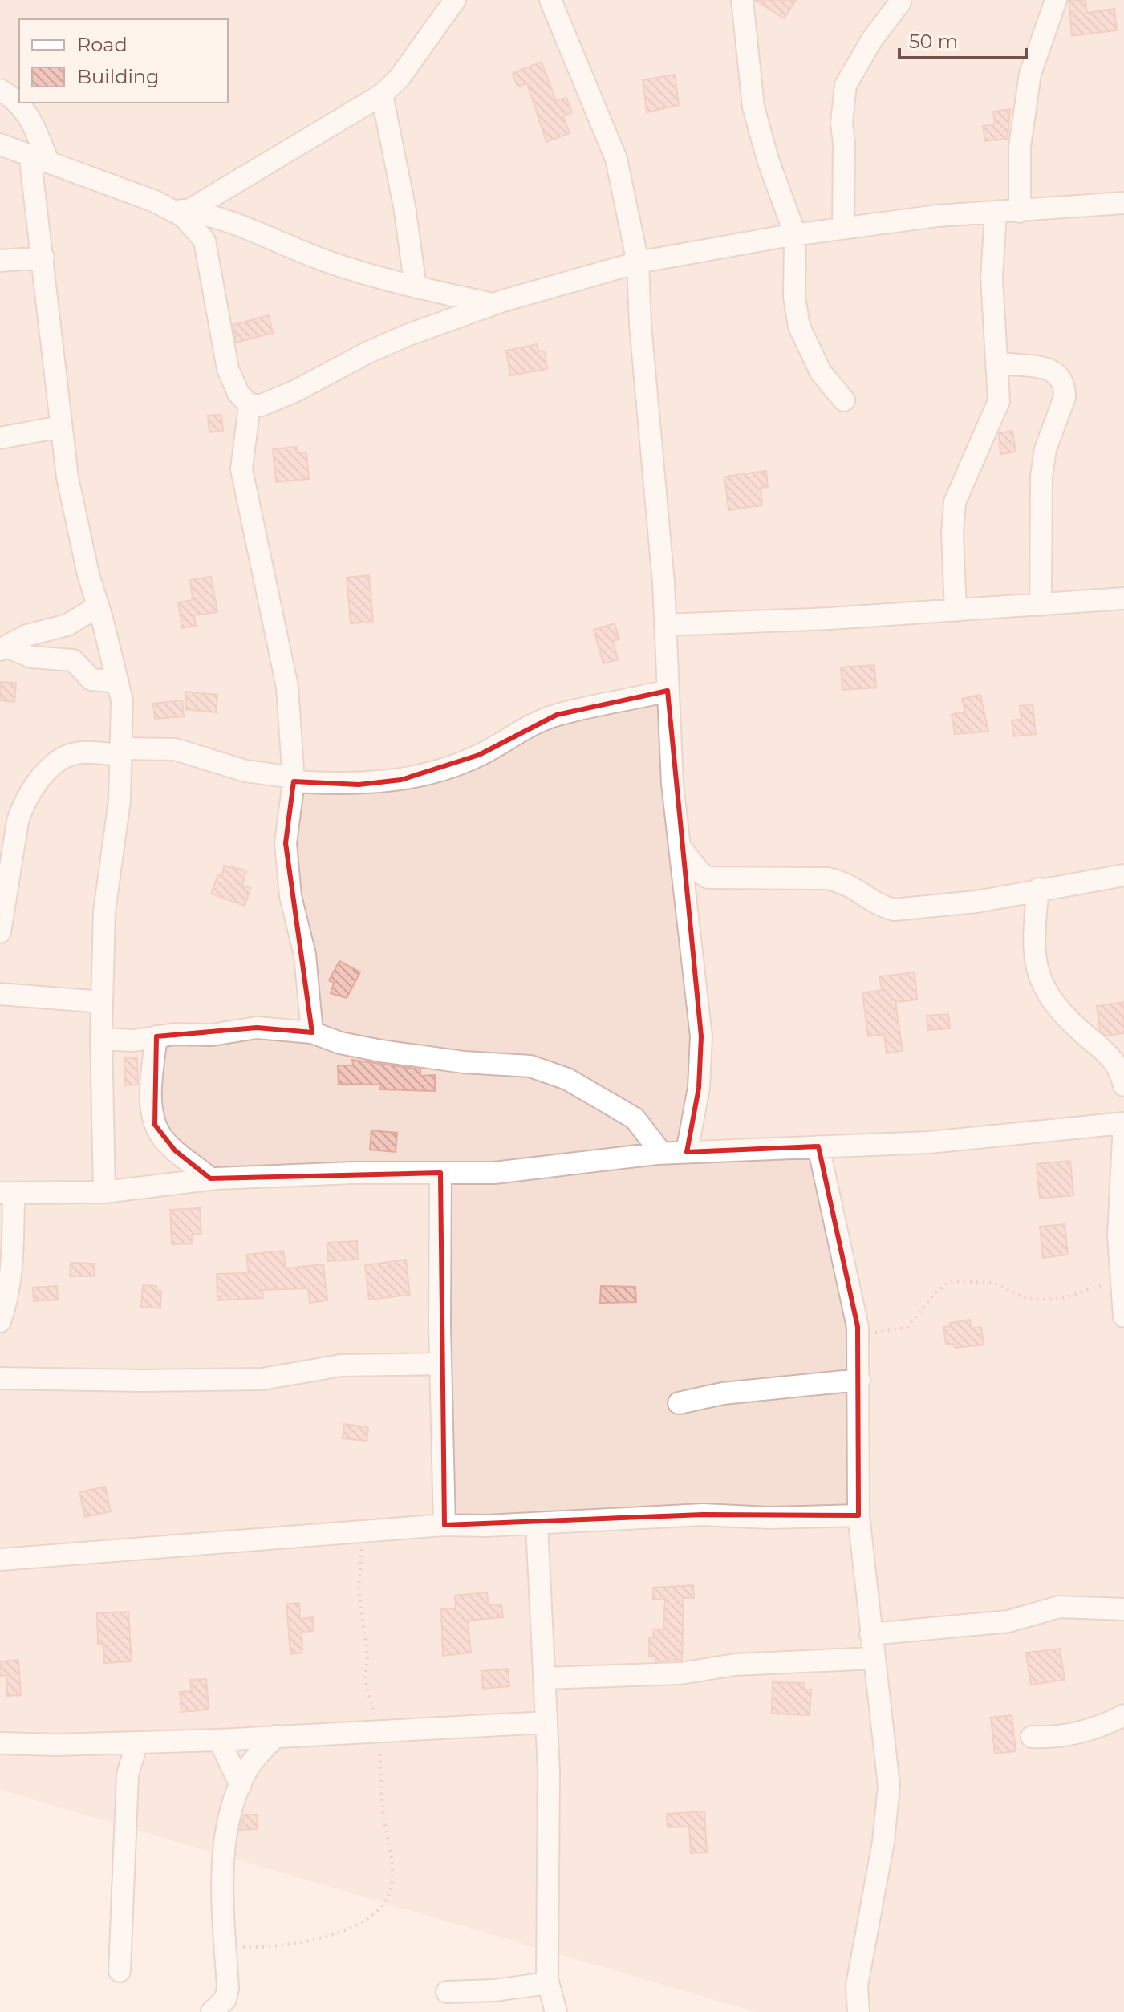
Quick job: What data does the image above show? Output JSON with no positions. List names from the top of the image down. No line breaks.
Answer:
{"legend":["Road","Building"],"scale_bar":"50 m"}
